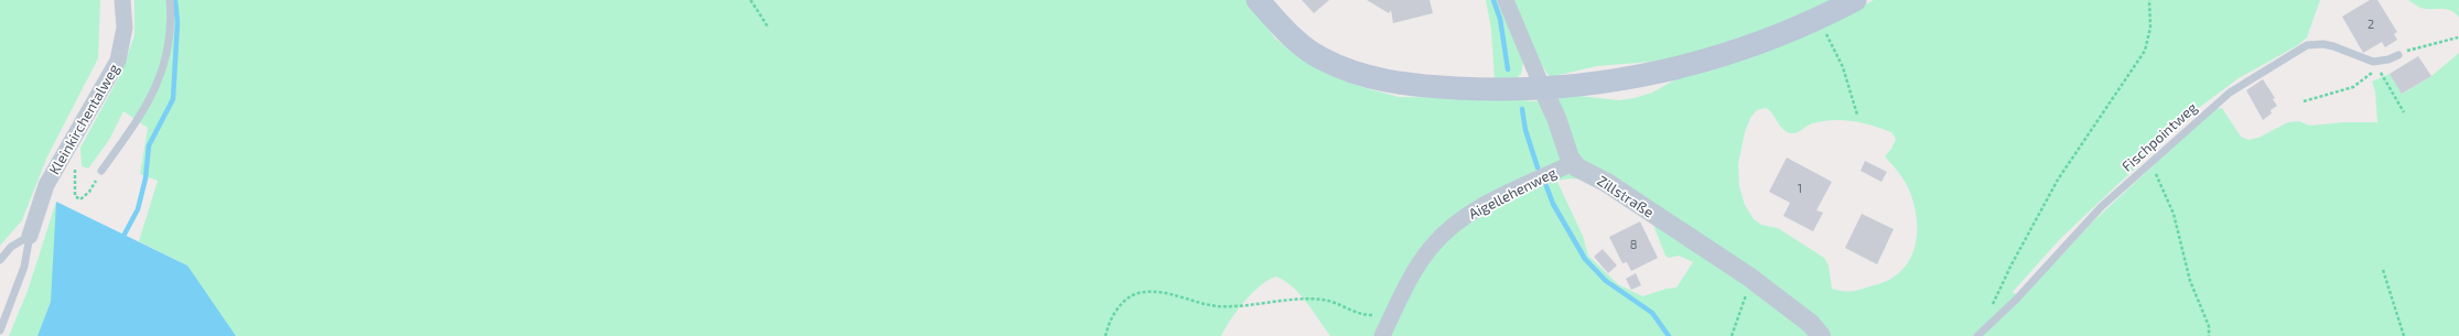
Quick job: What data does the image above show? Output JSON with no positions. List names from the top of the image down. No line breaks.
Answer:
{"streets":{"street":["Kleinkirchentalweg","Aigellehenweg","Zillstraße"],"lane":["Fischpointweg"]},"crossings":[["Aigellehenweg","Zillstraße"]],"house_numbers":["2","1","8"]}
